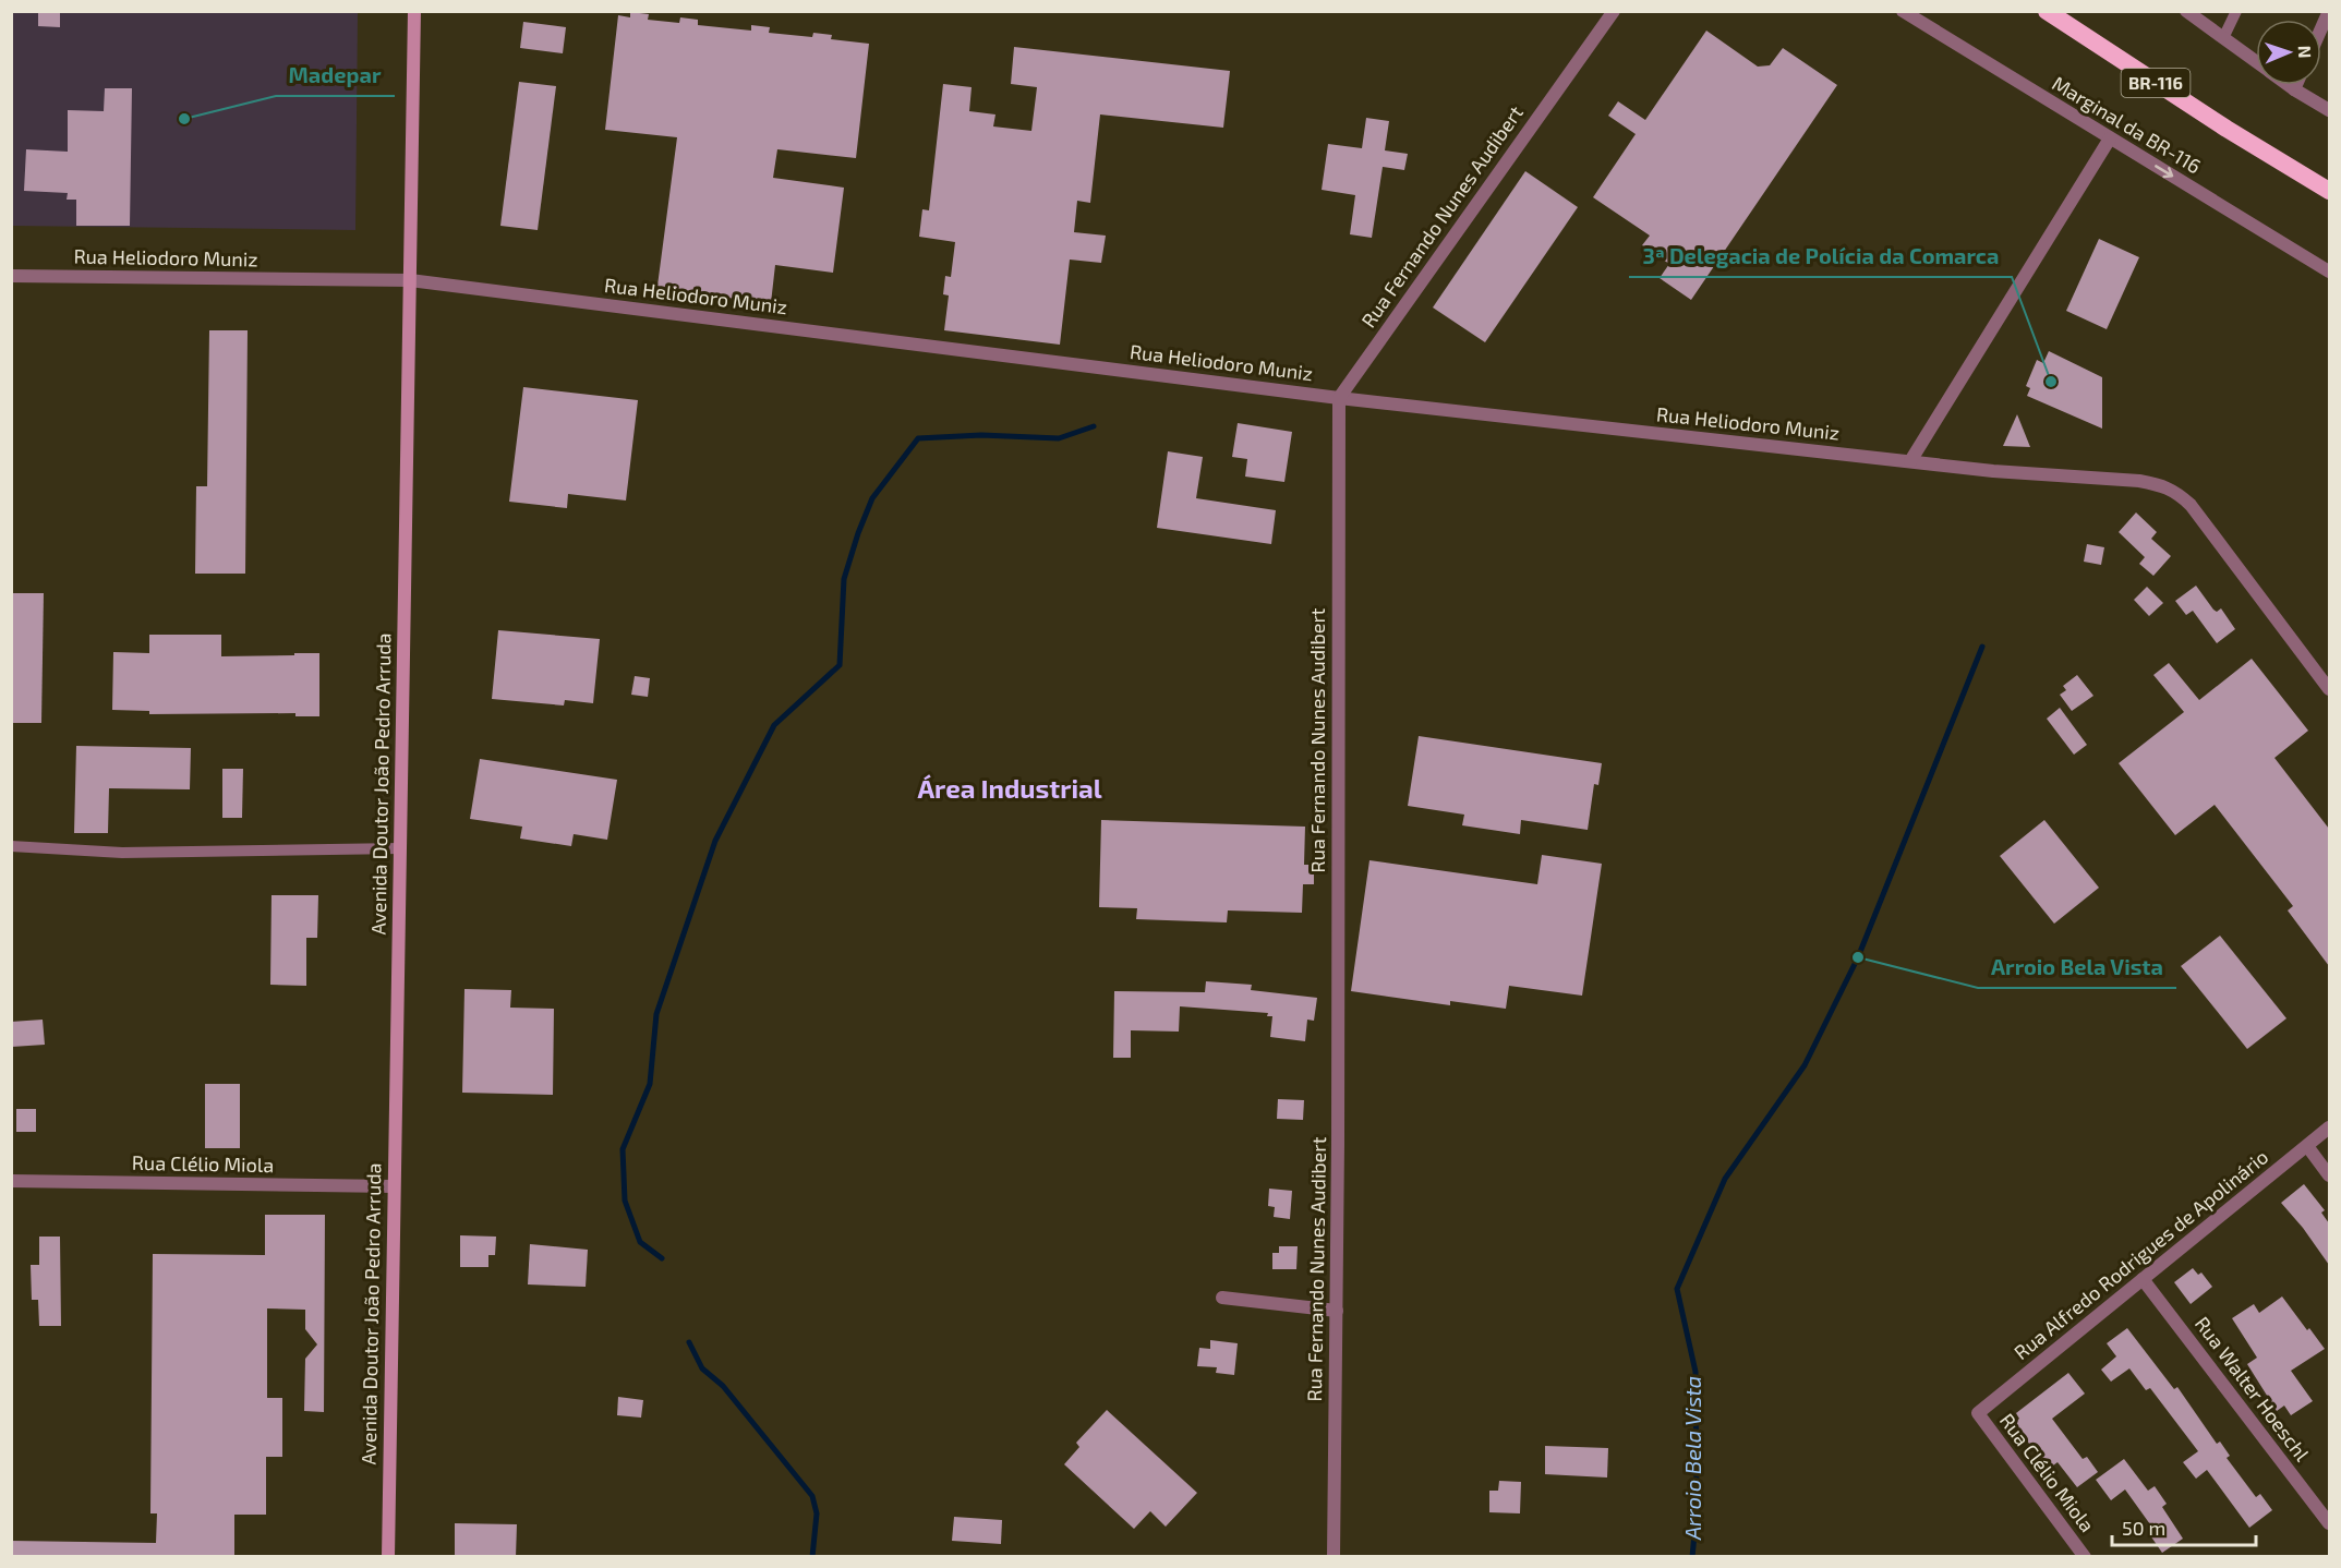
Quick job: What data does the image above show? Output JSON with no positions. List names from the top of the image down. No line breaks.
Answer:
{"streets":{"highway":["BR-116"],"main road":["Avenida Doutor João Pedro Arruda"],"street":["Marginal da BR-116","Rua Fernando Nunes Audibert","Rua Heliodoro Muniz","Rua Clélio Miola","Rua Alfredo Rodrigues de Apolinário","Rua Walter Hoeschl"]},"crossings":[["Rua Fernando Nunes Audibert","Rua Heliodoro Muniz"],["Rua Heliodoro Muniz","Avenida Doutor João Pedro Arruda"],["Avenida Doutor João Pedro Arruda","Rua Clélio Miola"],["Rua Clélio Miola","Rua Alfredo Rodrigues de Apolinário"],["Rua Alfredo Rodrigues de Apolinário","Rua Walter Hoeschl"]],"one_way":["Marginal da BR-116"],"districts":["Área Industrial"],"water":["Arroio Bela Vista"],"places":["Madepar","3ª Delegacia de Polícia da Comarca","Arroio Bela Vista"],"scale_bar":"50 m","north":"right"}
